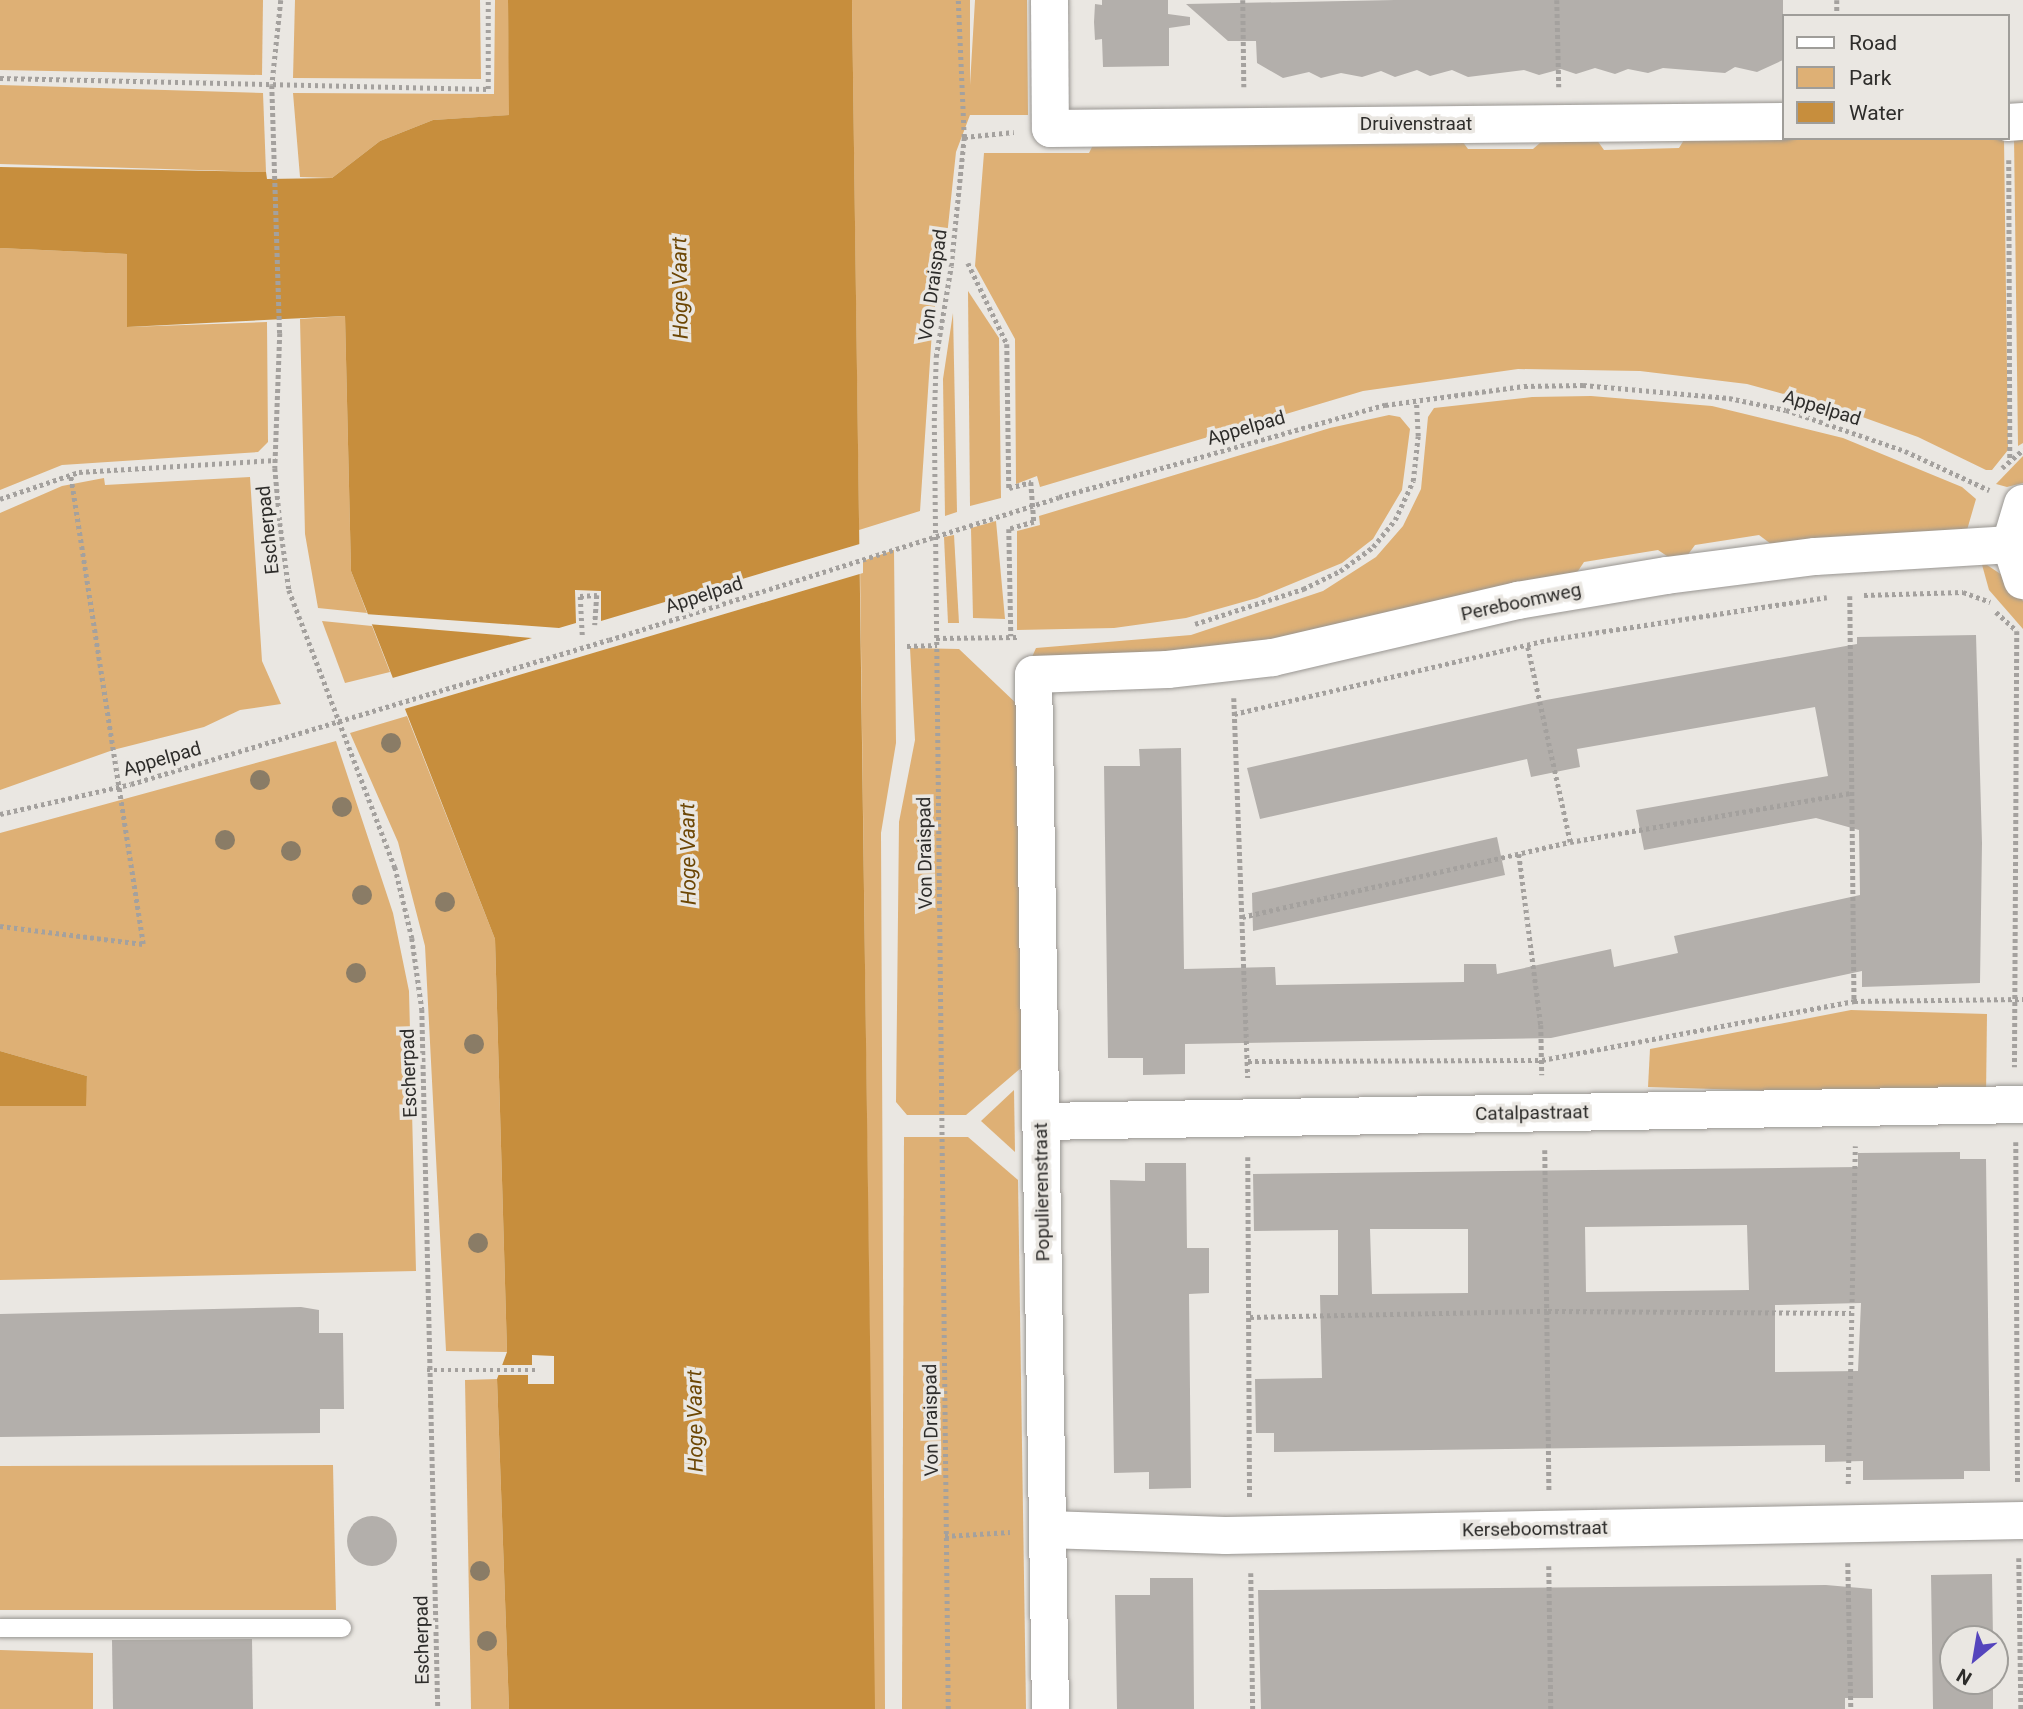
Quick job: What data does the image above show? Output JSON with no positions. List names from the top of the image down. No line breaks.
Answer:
{"streets":{"street":["Druivenstraat","Pereboomweg","Catalpastraat","Populierenstraat","Kerseboomstraat"],"path":["Von Draispad","Appelpad","Escherpad"]},"crossings":[["Pereboomweg","Populierenstraat"],["Catalpastraat","Populierenstraat"],["Populierenstraat","Kerseboomstraat"]],"water":["Hoge Vaart"],"legend":["Road","Park","Water"],"north":"bottom left"}
